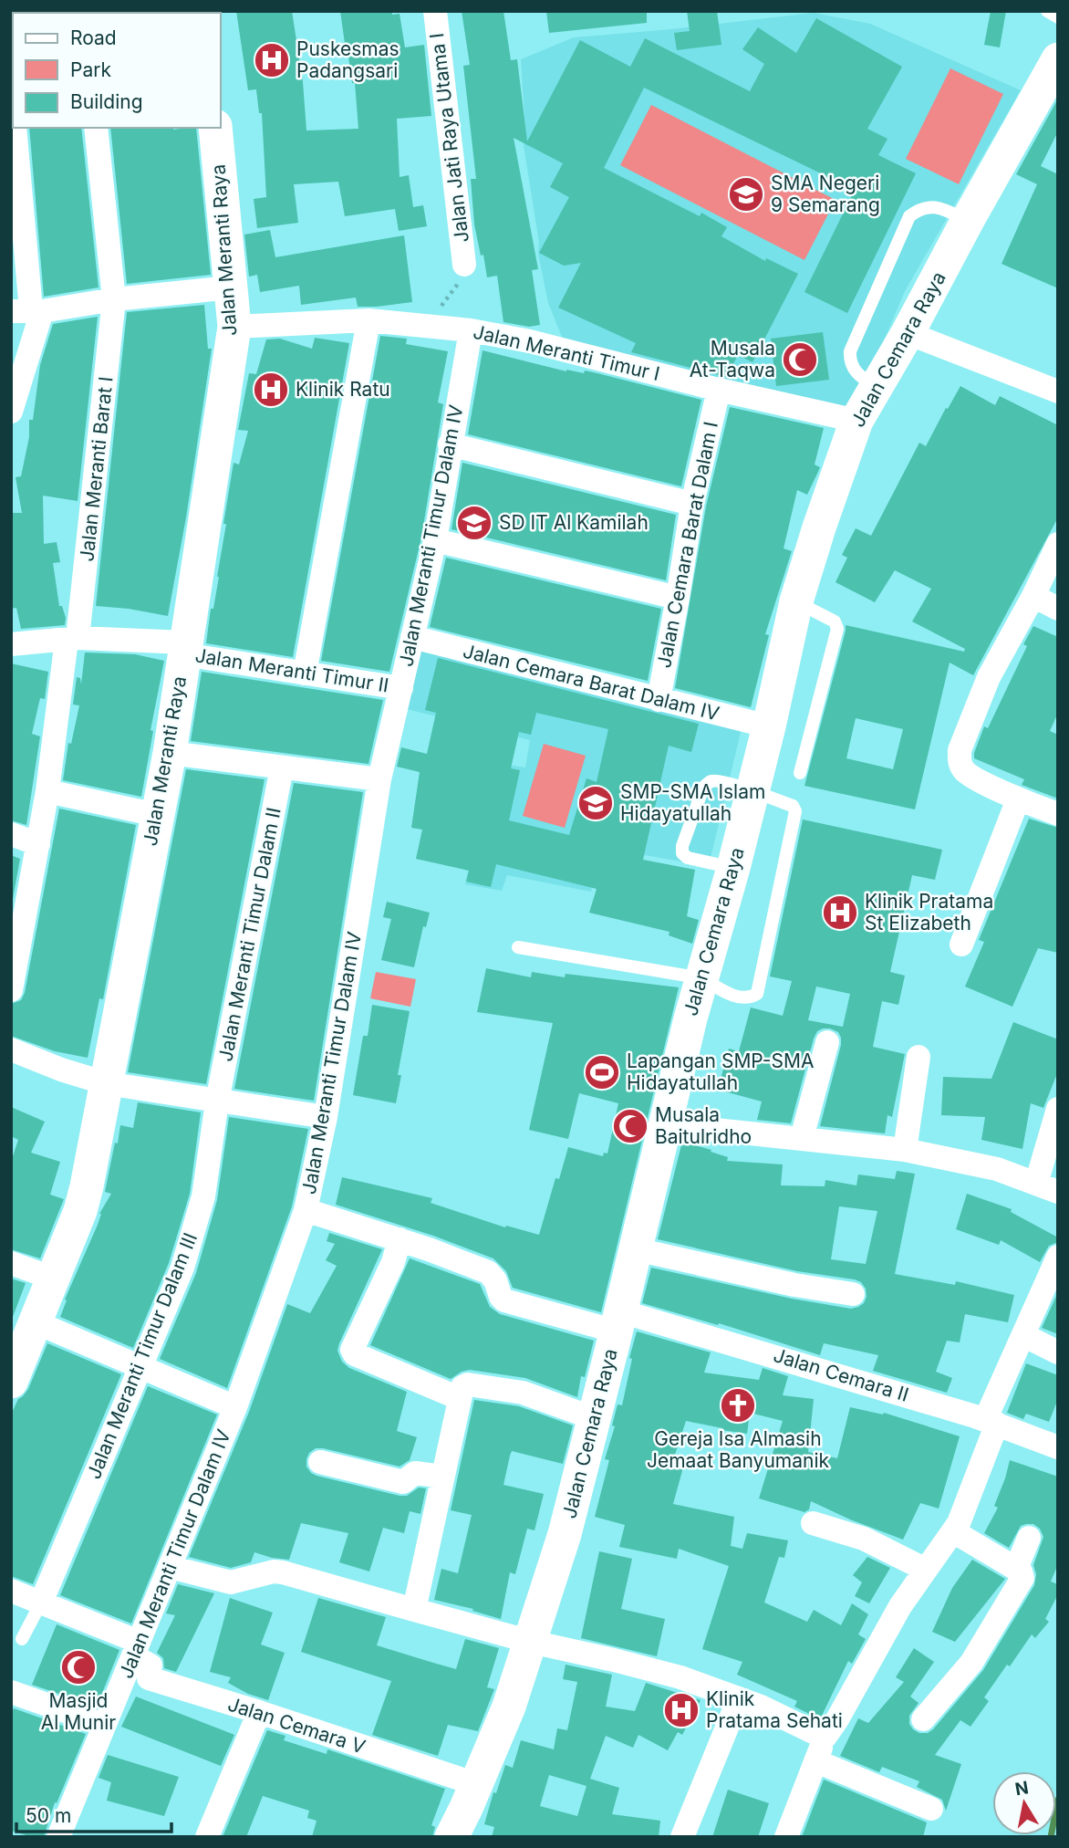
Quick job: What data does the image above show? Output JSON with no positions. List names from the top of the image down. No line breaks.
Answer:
{"streets":{"main road":["Jalan Meranti Raya","Jalan Cemara Raya"],"street":["Jalan Jati Raya Utama I","Jalan Meranti Timur I","Jalan Meranti Barat I","Jalan Meranti Timur Dalam IV","Jalan Cemara Barat Dalam I","Jalan Meranti Timur II","Jalan Cemara Barat Dalam IV","Jalan Meranti Timur Dalam II","Jalan Meranti Timur Dalam III","Jalan Cemara II","Jalan Cemara V"]},"crossings":[["Jalan Meranti Raya","Jalan Meranti Timur I"],["Jalan Meranti Raya","Jalan Meranti Timur II"],["Jalan Cemara Raya","Jalan Meranti Timur I"],["Jalan Cemara Raya","Jalan Cemara Barat Dalam IV"],["Jalan Cemara Raya","Jalan Cemara II"],["Jalan Cemara Raya","Jalan Cemara V"],["Jalan Meranti Timur I","Jalan Meranti Timur Dalam IV"],["Jalan Meranti Timur I","Jalan Cemara Barat Dalam I"],["Jalan Meranti Barat I","Jalan Meranti Timur II"],["Jalan Meranti Timur Dalam IV","Jalan Meranti Timur II"],["Jalan Meranti Timur Dalam IV","Jalan Cemara Barat Dalam IV"],["Jalan Meranti Timur Dalam IV","Jalan Cemara II"],["Jalan Meranti Timur Dalam IV","Jalan Cemara V"],["Jalan Cemara Barat Dalam I","Jalan Cemara Barat Dalam IV"],["Jalan Meranti Timur Dalam II","Jalan Meranti Timur Dalam III"]],"places":{"hospital":["Puskesmas Padangsari","Klinik Ratu","Klinik Pratama St Elizabeth","Klinik Pratama Sehati"],"school or university":["SMA Negeri 9 Semarang","SD IT Al Kamilah","SMP-SMA Islam Hidayatullah"],"mosque":["Musala At-Taqwa","Musala Baitulridho","Masjid Al Munir"],"sports":["Lapangan SMP-SMA Hidayatullah"],"church":["Gereja Isa Almasih Jemaat Banyumanik"]},"legend":["Road","Park","Building"],"scale_bar":"50 m","north":"top"}
